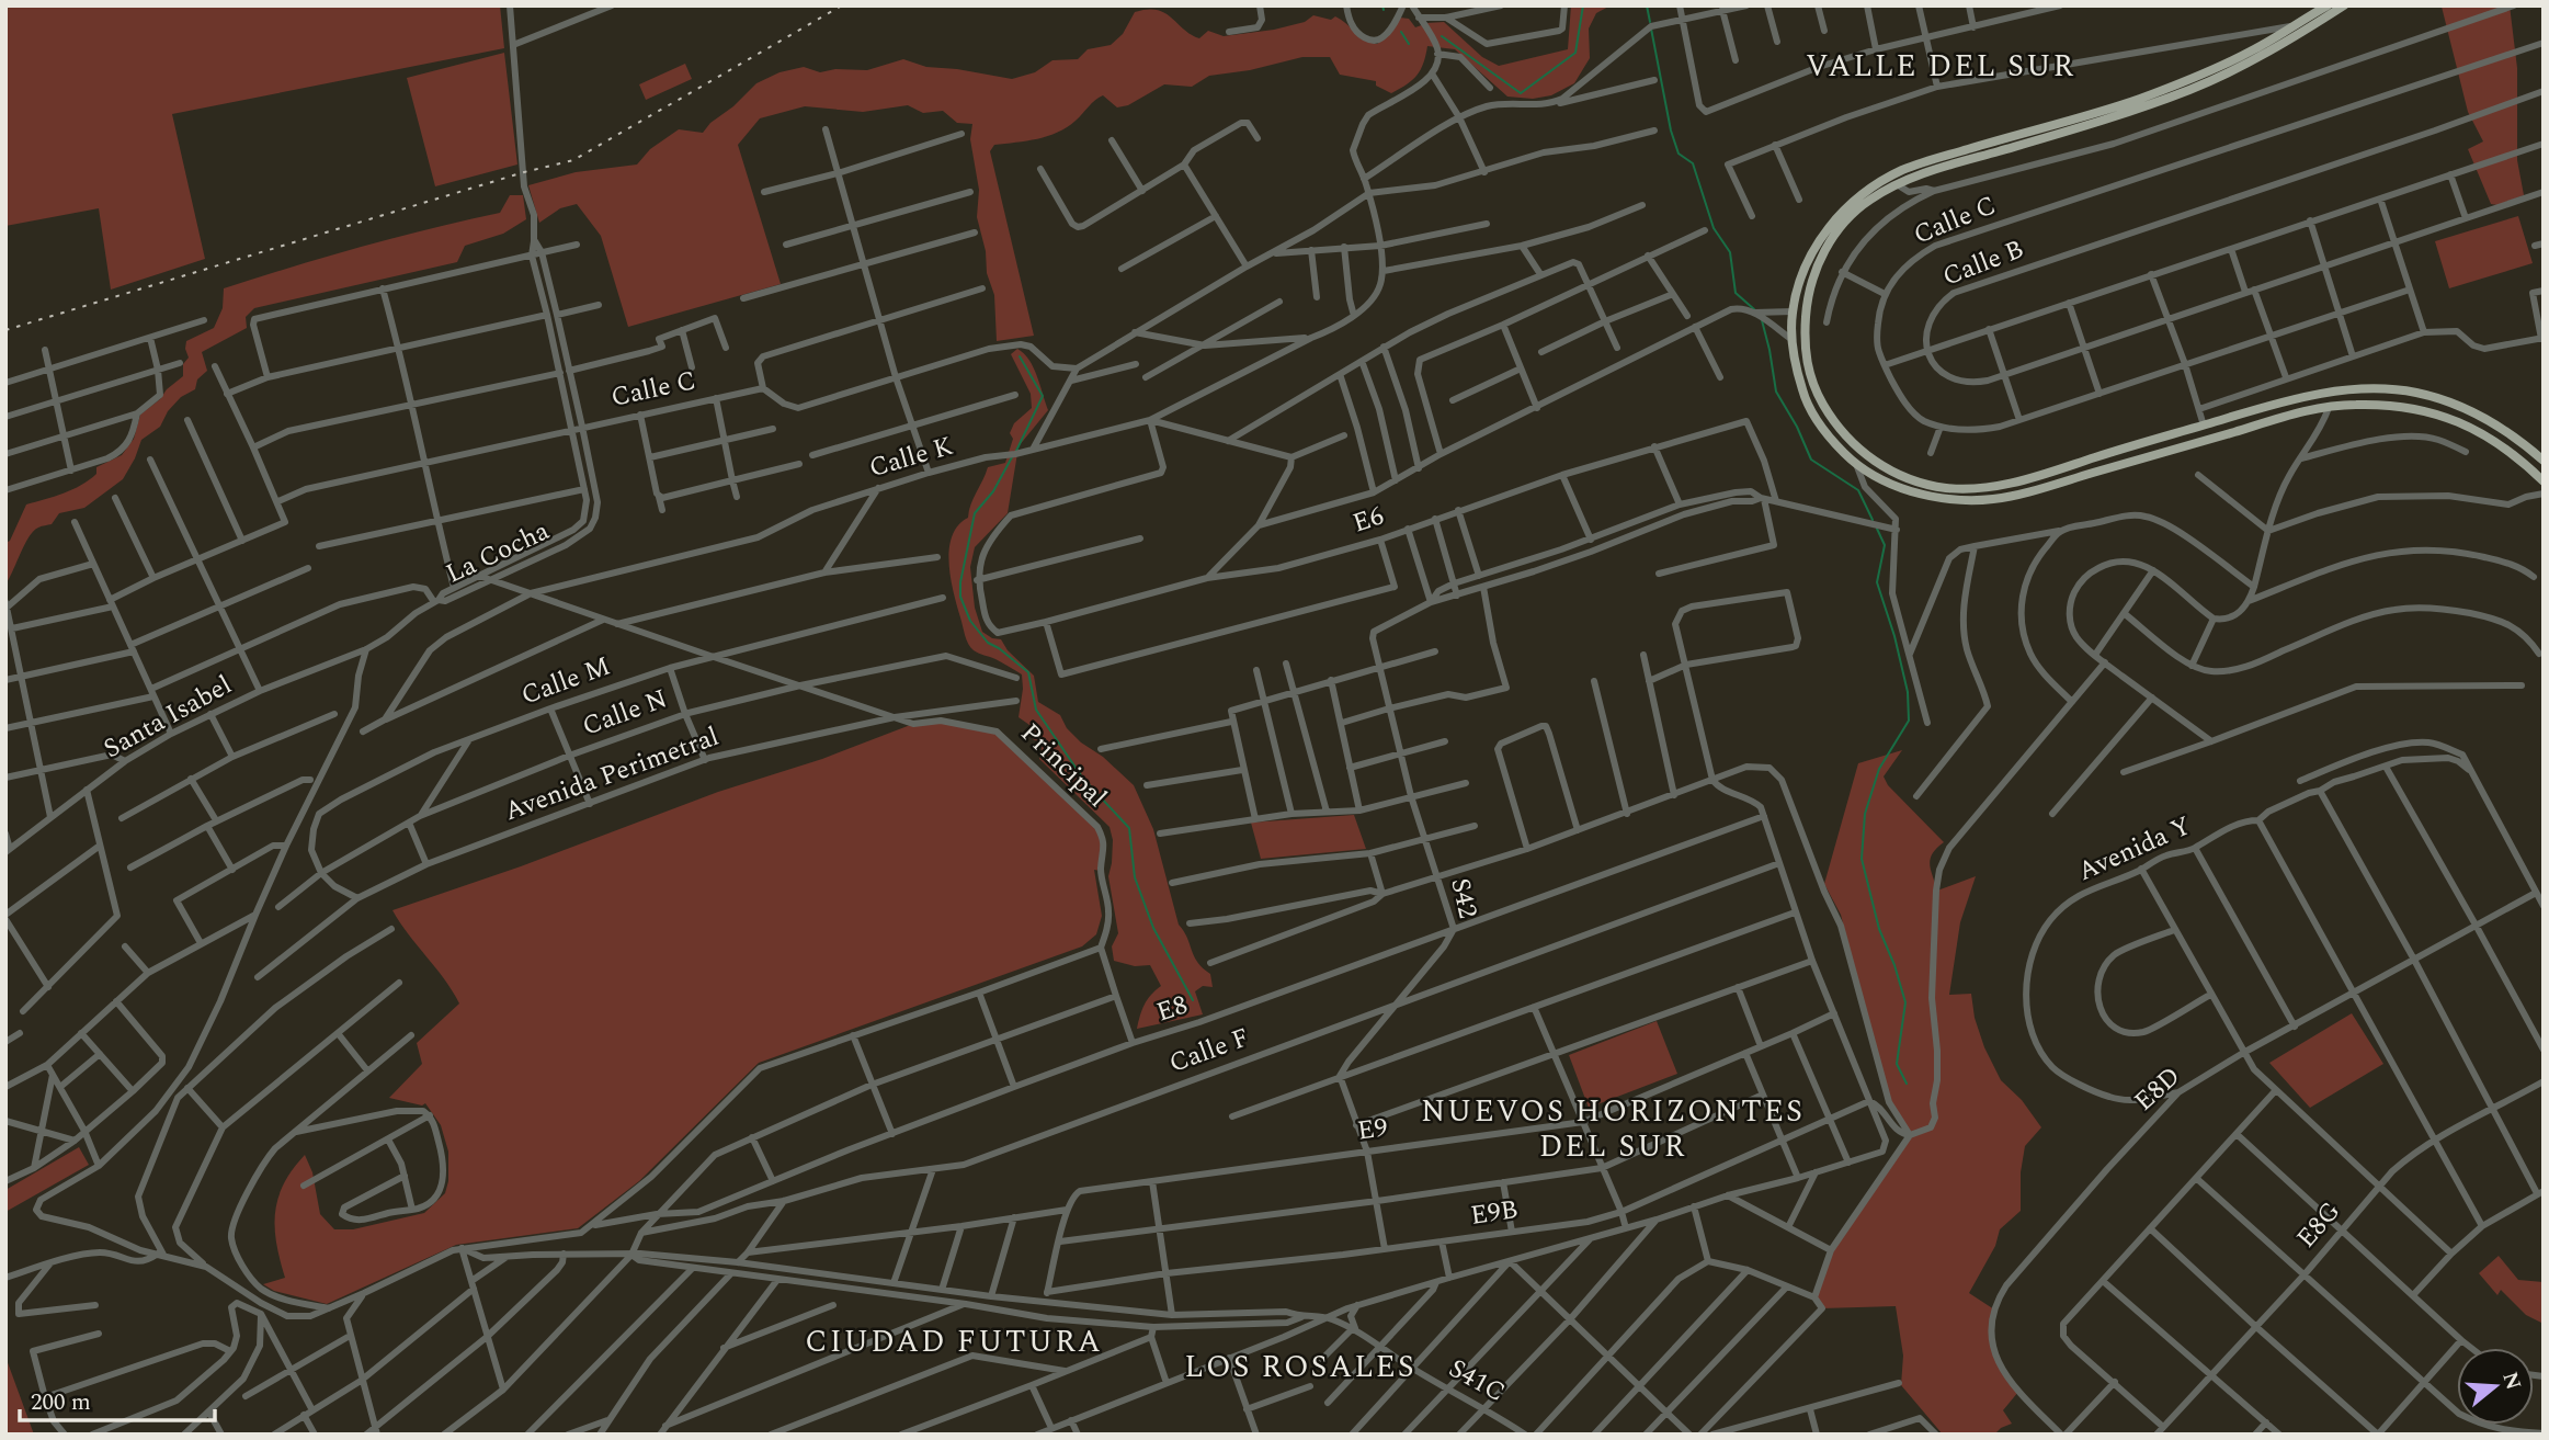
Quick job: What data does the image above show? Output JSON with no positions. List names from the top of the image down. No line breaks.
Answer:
{"streets":{"street":["Calle C","Calle B","Calle K","E6","La Cocha","Calle M","Calle N","Santa Isabel","Principal","Avenida Perimetral","Avenida Y","S42","E8","Calle F","E8D","E9","E9B","E8G","S41C"]},"crossings":[["Calle C","La Cocha"],["Calle K","Principal"],["La Cocha","Santa Isabel"],["La Cocha","Principal"],["Calle M","Calle N"],["Calle M","Principal"],["Calle N","Principal"],["Principal","Avenida Perimetral"],["Avenida Y","E8D"],["S42","E8"],["S42","Calle F"]],"districts":["VALLE DEL SUR","NUEVOS HORIZONTES DEL SUR","CIUDAD FUTURA","LOS ROSALES"],"scale_bar":"200 m","north":"right"}
